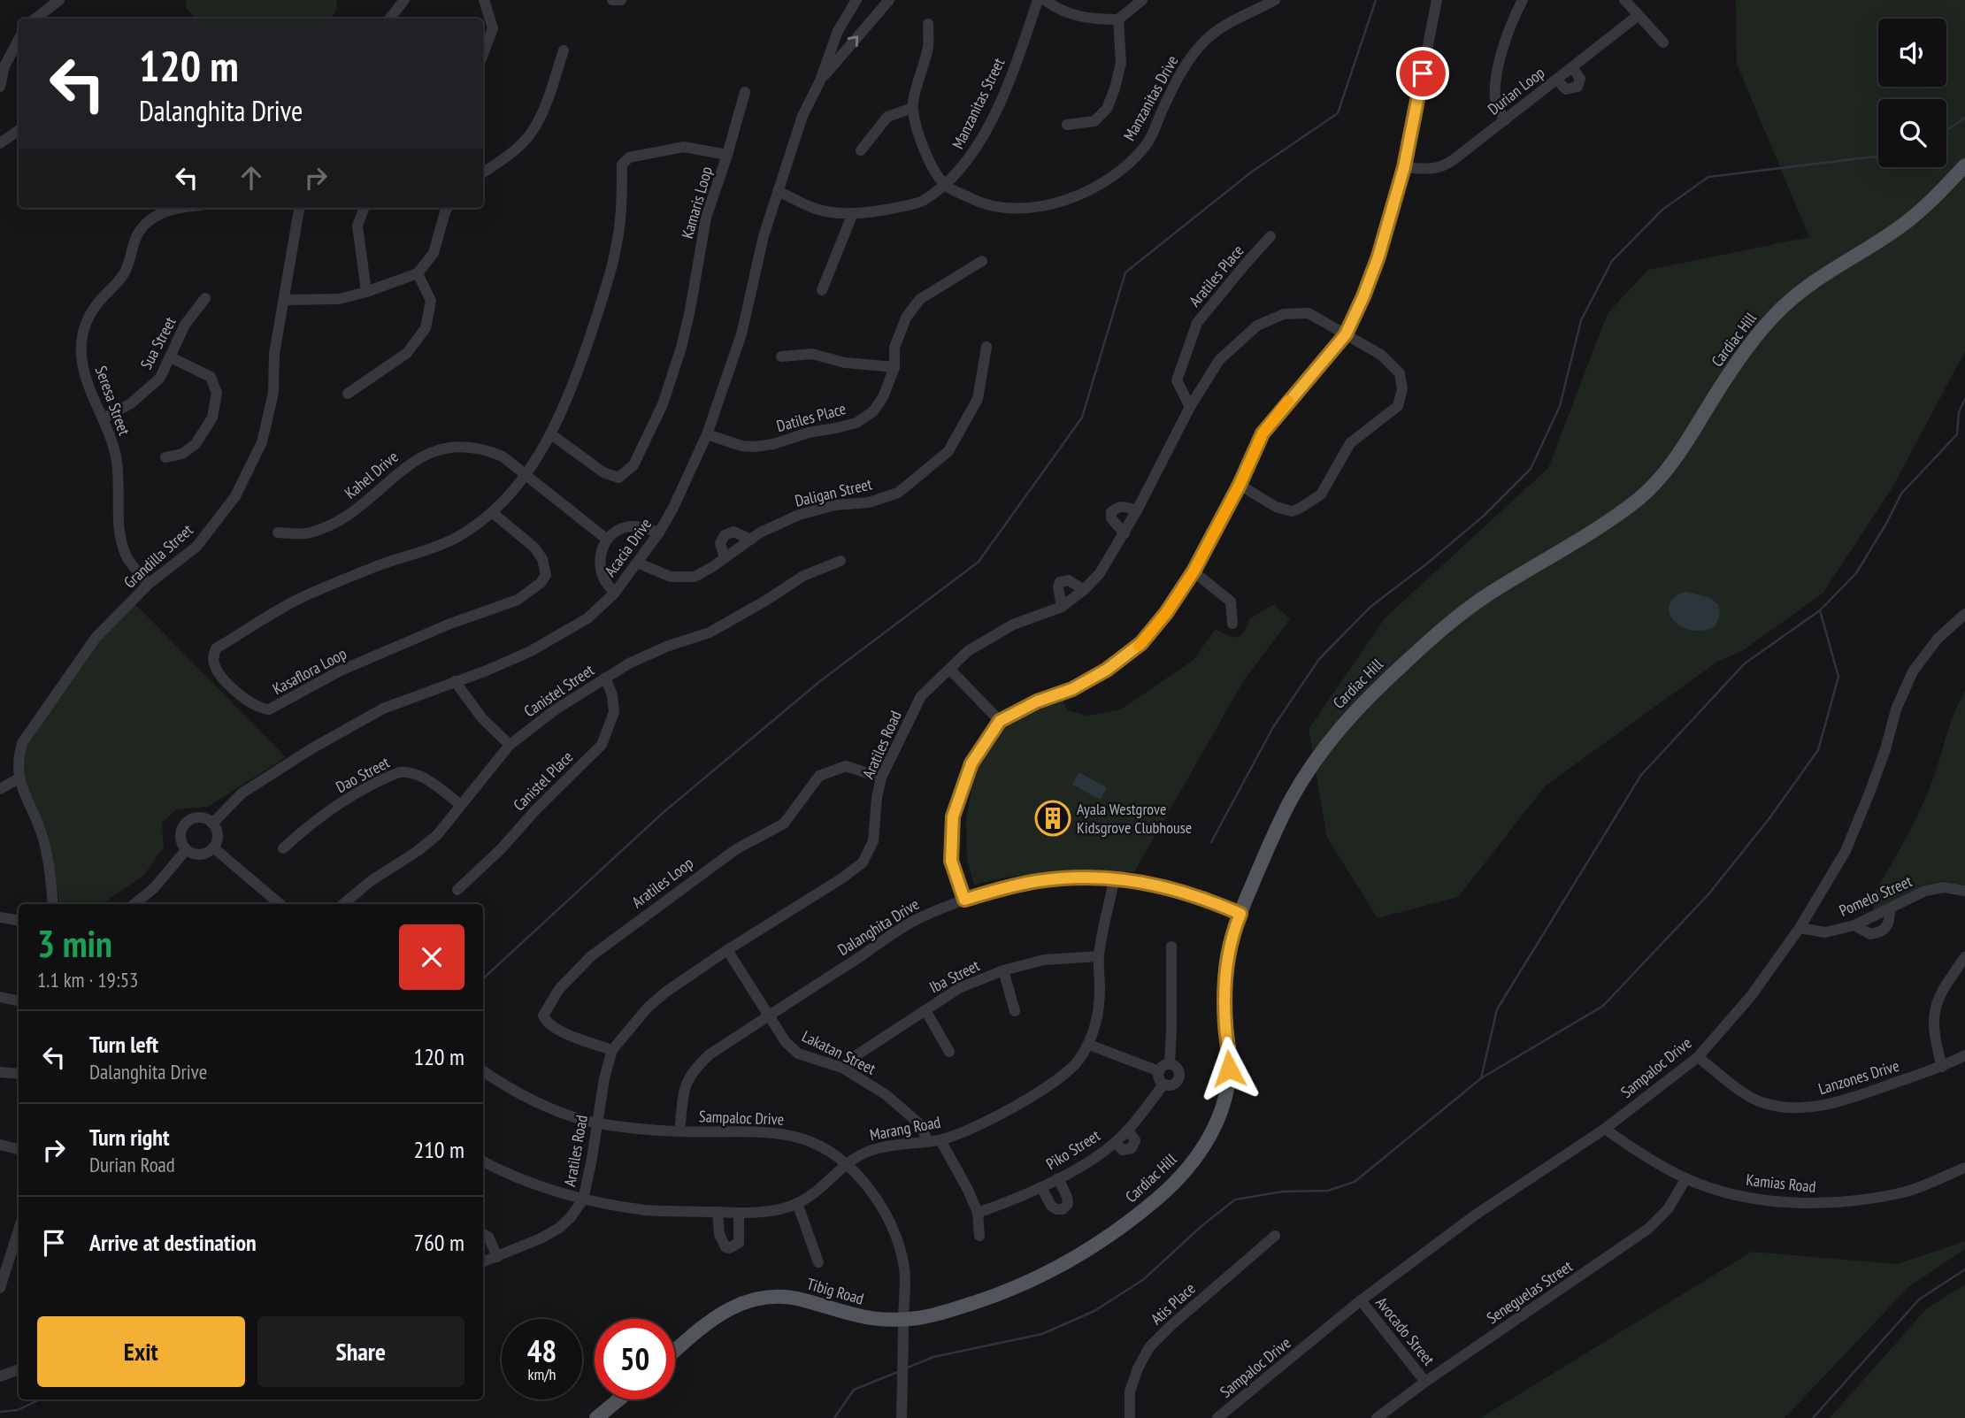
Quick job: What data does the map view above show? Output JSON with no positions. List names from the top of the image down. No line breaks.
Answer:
{"streets":{"main road":["Cardiac Hill","Tibig Road"],"street":["Durian Loop","Manzanitas Drive","Manzanitas Street","Kamaris Loop","Aratiles Place","Sua Street","Seresa Street","Datiles Place","Kahel Drive","Daligan Street","Acacia Drive","Grandilla Street","Kasaflora Loop","Canistel Street","Aratiles Road","Dao Street","Canistel Place","Aratiles Loop","Pomelo Street","Dalanghita Drive","Iba Street","Lakatan Street","Sampaloc Drive","Lanzones Drive","Marang Road","Piko Street","Kamias Road","Seneguelas Street","Atis Place","Avocado Street"]},"crossings":[["Manzanitas Drive","Manzanitas Street"],["Manzanitas Street","Acacia Drive"],["Kamaris Loop","Kahel Drive"],["Kamaris Loop","Kasaflora Loop"],["Aratiles Place","Aratiles Road"],["Cardiac Hill","Dalanghita Drive"],["Cardiac Hill","Tibig Road"],["Sua Street","Seresa Street"],["Seresa Street","Grandilla Street"],["Datiles Place","Acacia Drive"],["Kahel Drive","Kasaflora Loop"],["Daligan Street","Acacia Drive"],["Canistel Street","Dao Street"],["Canistel Street","Canistel Place"],["Aratiles Road","Aratiles Loop"],["Aratiles Road","Lakatan Street"],["Aratiles Road","Sampaloc Drive"],["Aratiles Road","Marang Road"],["Pomelo Street","Sampaloc Drive"],["Dalanghita Drive","Lakatan Street"],["Dalanghita Drive","Sampaloc Drive"],["Dalanghita Drive","Marang Road"],["Iba Street","Lakatan Street"],["Iba Street","Marang Road"],["Lakatan Street","Marang Road"],["Sampaloc Drive","Lanzones Drive"],["Sampaloc Drive","Marang Road"],["Sampaloc Drive","Kamias Road"],["Sampaloc Drive","Avocado Street"],["Kamias Road","Seneguelas Street"],["Seneguelas Street","Avocado Street"]],"places":{"building":["Ayala Westgrove Kidsgrove Clubhouse"]},"page":{"turn":["120 m","Dalanghita Drive"],"heading":["3 min","1.1 km · 19:53"],"list":[{"name":"Turn left","note":"Dalanghita Drive","value":"120 m"},{"name":"Turn right","note":"Durian Road","value":"210 m"},{"name":"Arrive at destination","value":"760 m"}],"buttons":["Exit","Share"],"speed":"48 km/h","limit":"50"}}
